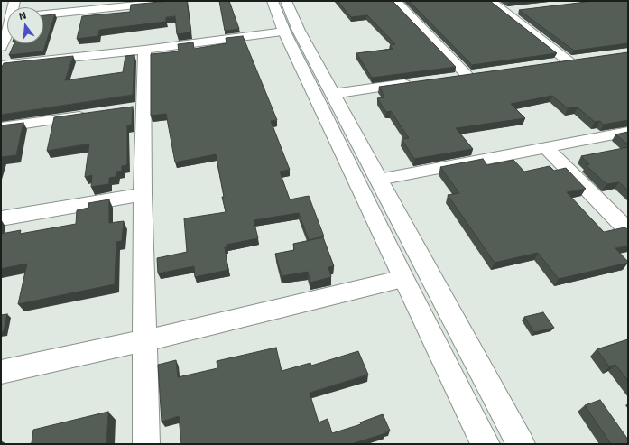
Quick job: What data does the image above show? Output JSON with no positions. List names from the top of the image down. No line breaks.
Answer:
{"north":"top"}
